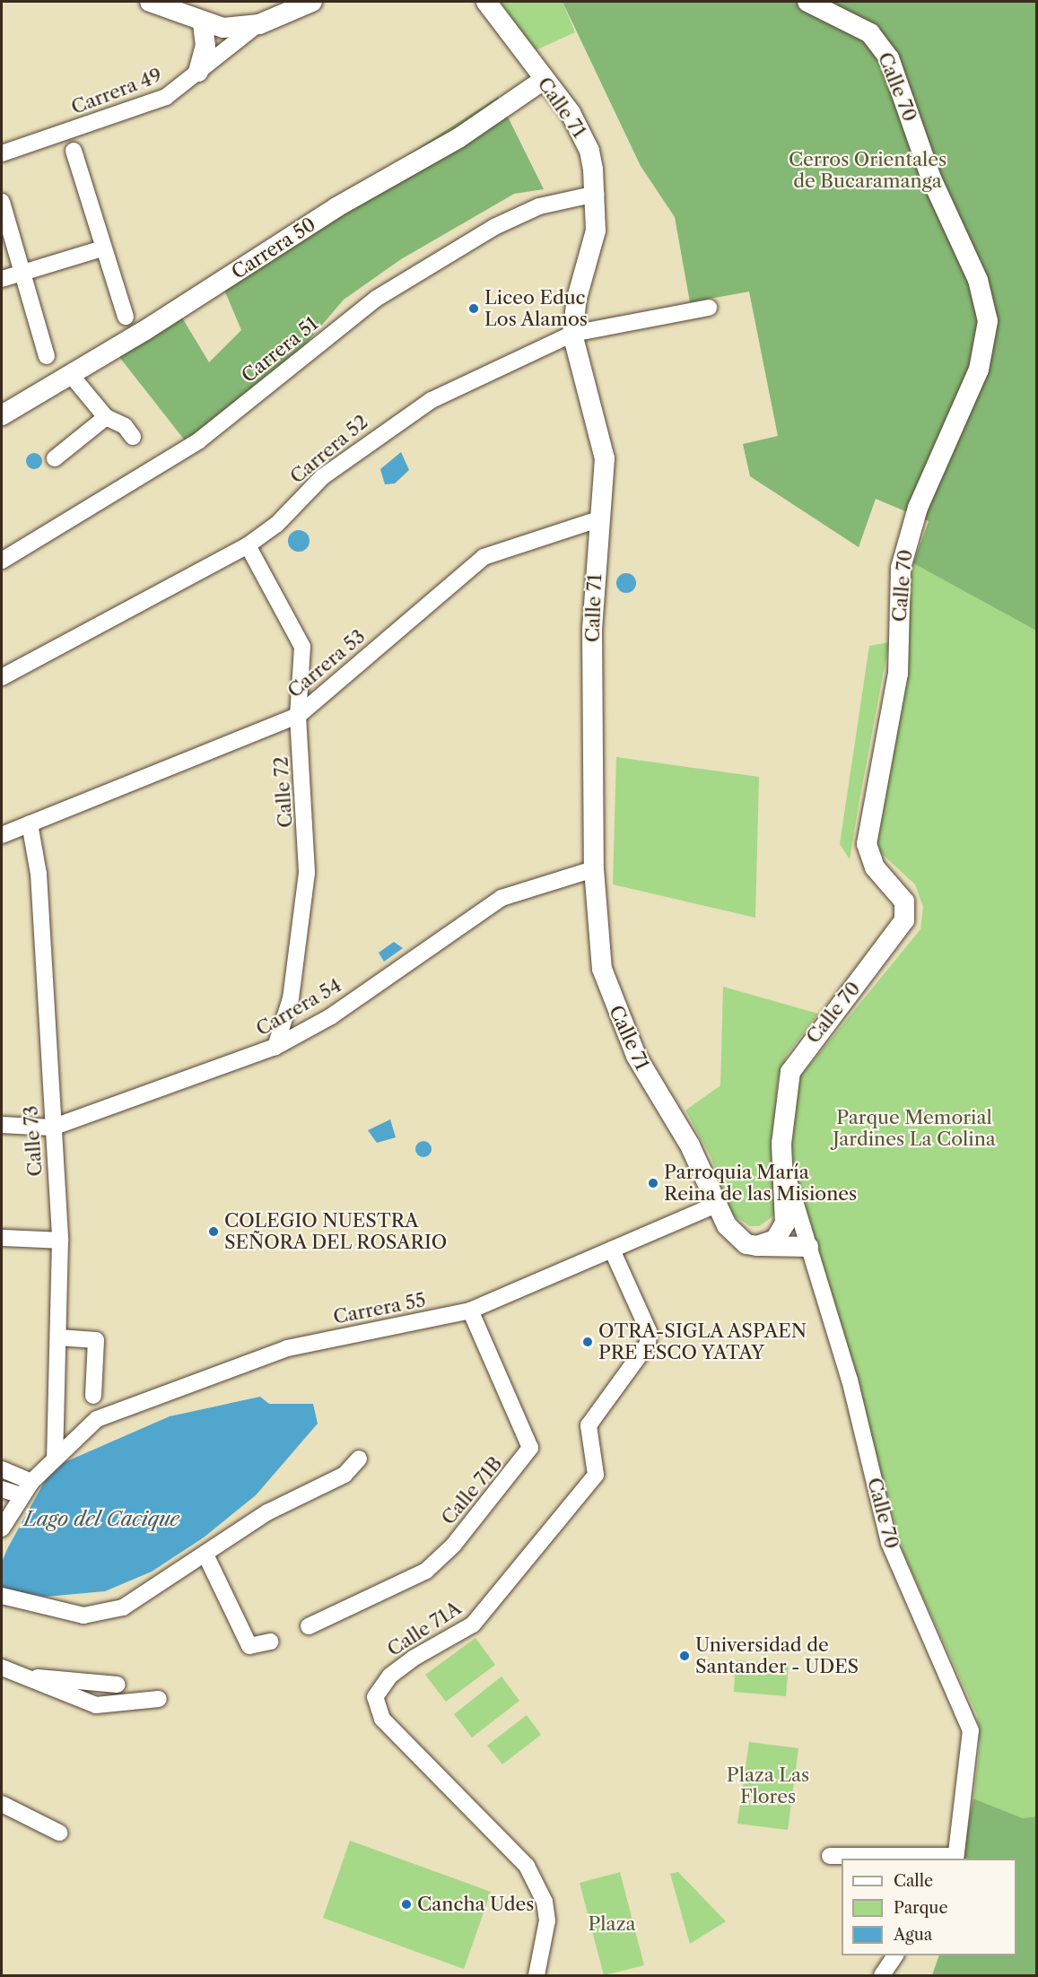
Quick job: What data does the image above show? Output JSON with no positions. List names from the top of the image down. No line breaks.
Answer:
{"streets":{"street":["Calle 70","Carrera 49","Calle 71","Carrera 50","Carrera 51","Carrera 52","Carrera 53","Calle 72","Carrera 54","Calle 73","Carrera 55","Calle 71B","Calle 71A"]},"crossings":[["Calle 71","Carrera 50"],["Calle 71","Carrera 51"],["Calle 71","Carrera 52"],["Calle 71","Carrera 53"],["Calle 71","Carrera 54"],["Calle 71","Carrera 55"],["Carrera 52","Calle 72"],["Carrera 53","Calle 72"],["Carrera 53","Calle 73"],["Calle 72","Carrera 54"],["Carrera 54","Calle 73"],["Calle 73","Carrera 55"],["Carrera 55","Calle 71B"],["Carrera 55","Calle 71A"]],"water":["Lago del Cacique"],"parks":["Cerros Orientales de Bucaramanga","Parque Memorial Jardines La Colina","Plaza Las Flores","Plaza"],"places":["Liceo Educ Los Alamos","Parroquia María Reina de las Misiones","COLEGIO NUESTRA SEÑORA DEL ROSARIO","OTRA-SIGLA ASPAEN PRE ESCO YATAY","Universidad de Santander - UDES","Cancha Udes"],"legend":["Calle","Parque","Agua"]}
